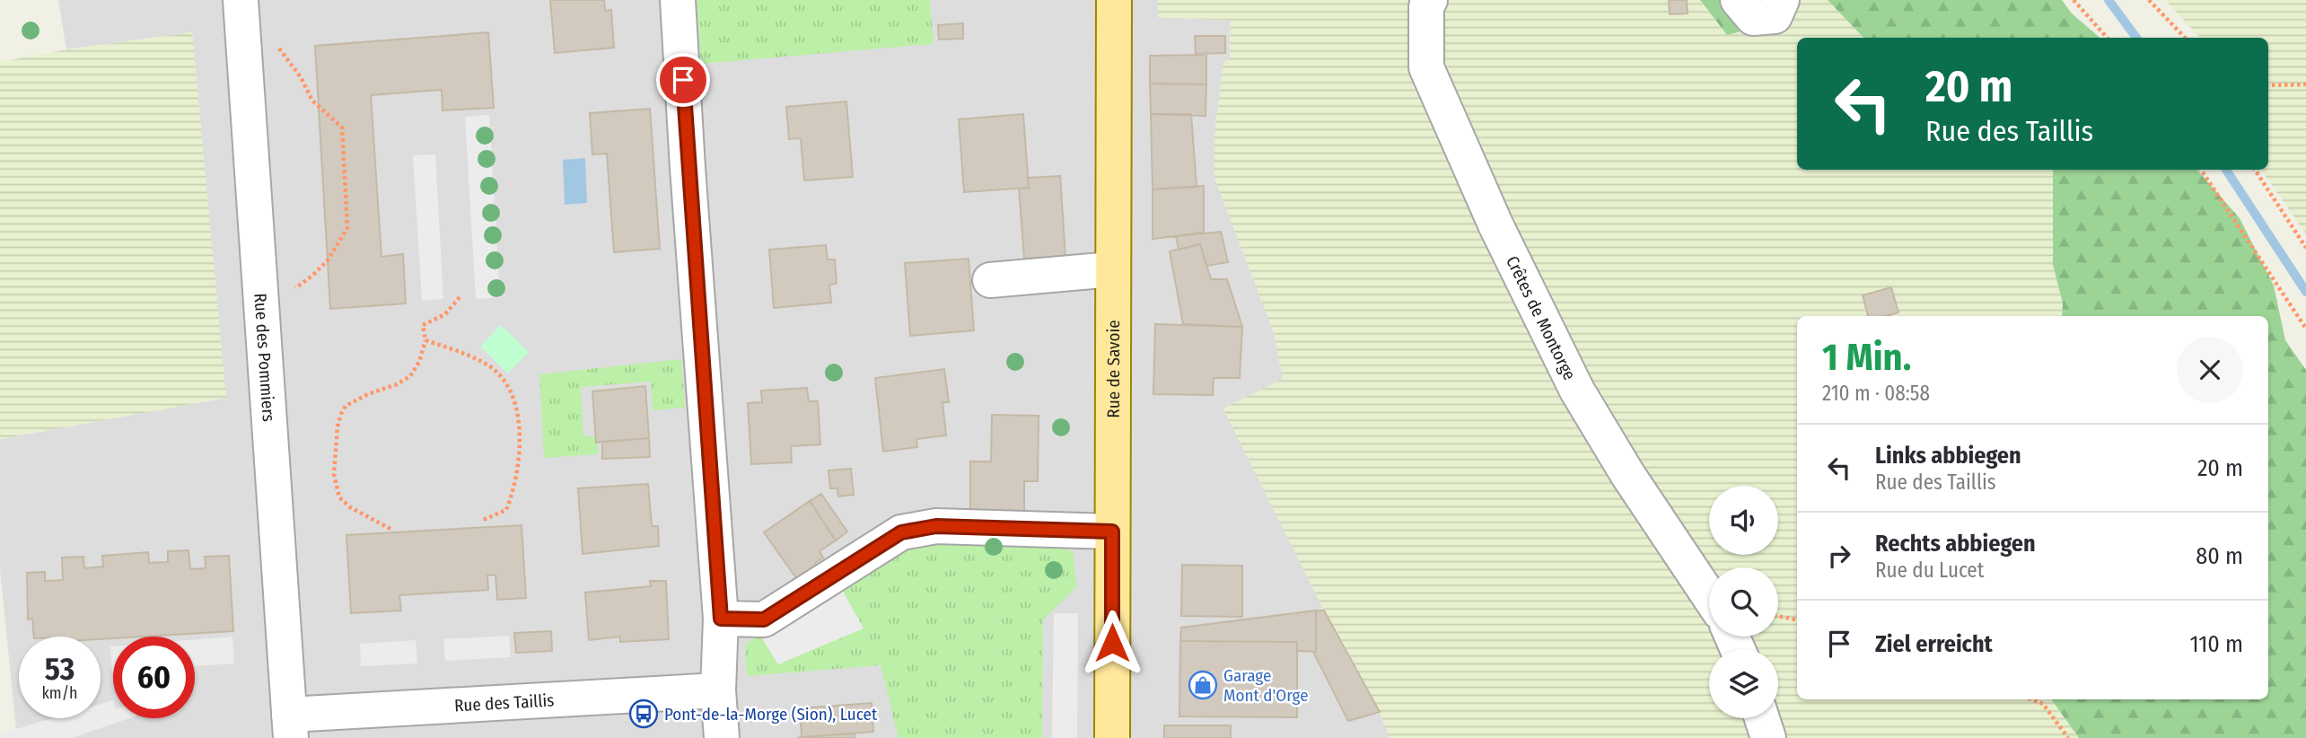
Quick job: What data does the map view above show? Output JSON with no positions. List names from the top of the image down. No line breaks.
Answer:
{"streets":{"main road":["Rue de Savoie"],"street":["Crêtes de Montorge","Rue des Pommiers","Rue des Taillis"]},"crossings":[["Rue des Pommiers","Rue des Taillis"]],"places":{"shop":["Garage Mont d'Orge"],"bus stop":["Pont-de-la-Morge (Sion), Lucet"]},"page":{"turn":["20 m","Rue des Taillis"],"heading":["1 Min.","210 m · 08:58"],"list":[{"name":"Links abbiegen","note":"Rue des Taillis","value":"20 m"},{"name":"Rechts abbiegen","note":"Rue du Lucet","value":"80 m"},{"name":"Ziel erreicht","value":"110 m"}],"speed":"53 km/h","limit":"60"}}
